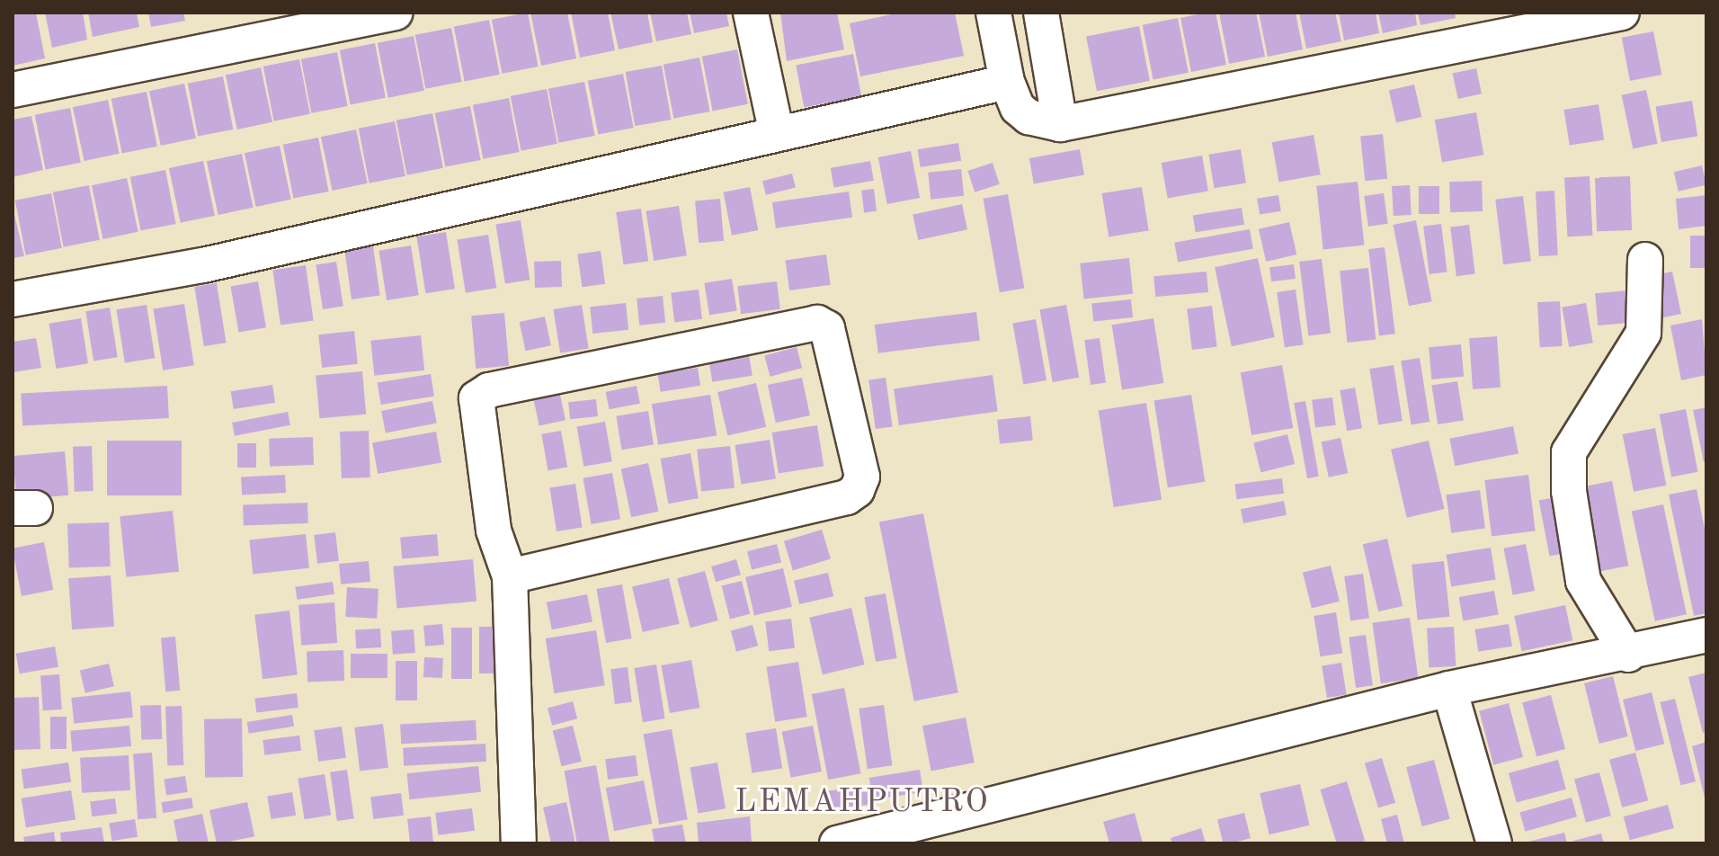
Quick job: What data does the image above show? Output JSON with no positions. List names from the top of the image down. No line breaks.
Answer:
{"districts":["LEMAHPUTRO"]}
